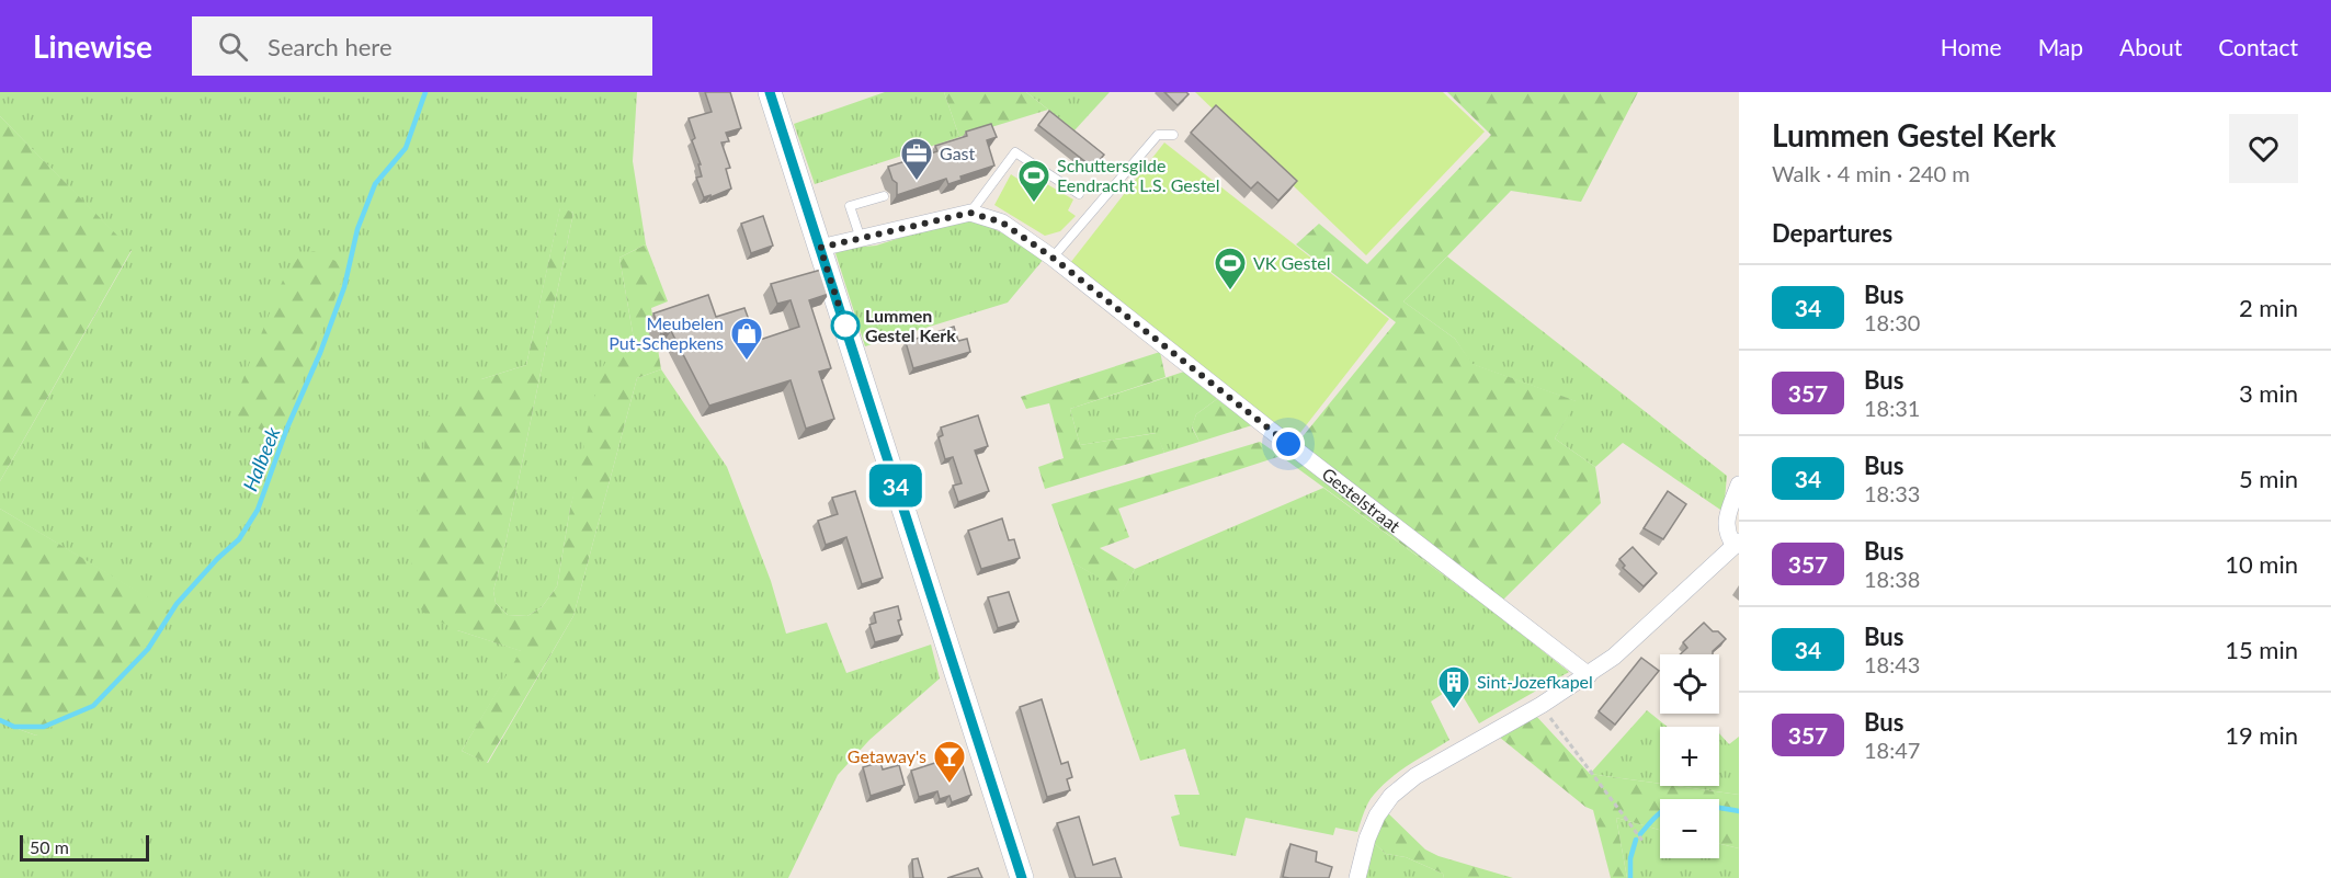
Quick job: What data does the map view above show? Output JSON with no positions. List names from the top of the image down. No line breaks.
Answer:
{"streets":{"street":["Gestelstraat"]},"water":["Halbeek"],"places":{"office":["Gast"],"sports":["Schuttersgilde Eendracht L.S. Gestel","VK Gestel"],"other":["Lummen Gestel Kerk"],"shop":["Meubelen Put-Schepkens"],"building":["Sint-Jozefkapel"],"bar":["Getaway's"]},"lines":["bus line 34"],"scale_bar":"50 m","page":{"header":"Linewise","search":"Search here","nav":["Home","Map","About","Contact"],"on_map":"34","heading":[["Lummen Gestel Kerk","Walk · 4 min · 240 m"],"Departures"],"list":[{"mark":"34","name":"Bus","note":"18:30","value":"2 min"},{"mark":"357","name":"Bus","note":"18:31","value":"3 min"},{"mark":"34","name":"Bus","note":"18:33","value":"5 min"},{"mark":"357","name":"Bus","note":"18:38","value":"10 min"},{"mark":"34","name":"Bus","note":"18:43","value":"15 min"},{"mark":"357","name":"Bus","note":"18:47","value":"19 min"}],"map_buttons":["+","−"],"scale":"50 m"}}
